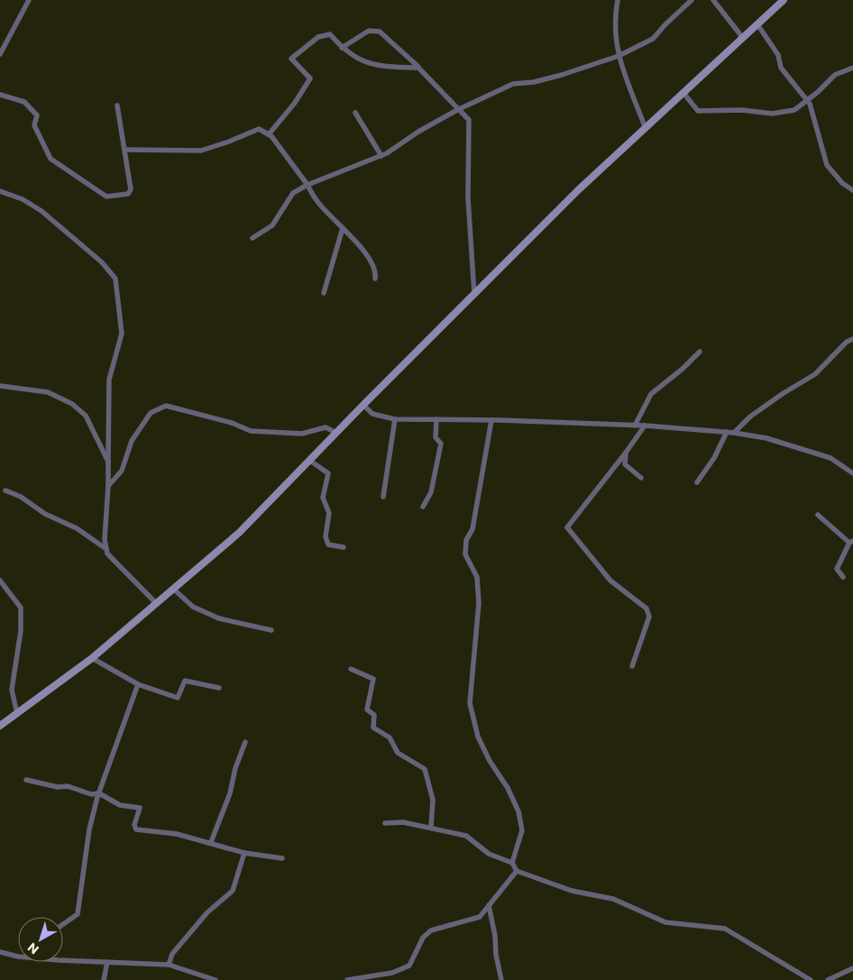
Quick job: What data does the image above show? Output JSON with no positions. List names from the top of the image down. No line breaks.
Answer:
{"north":"bottom left"}
